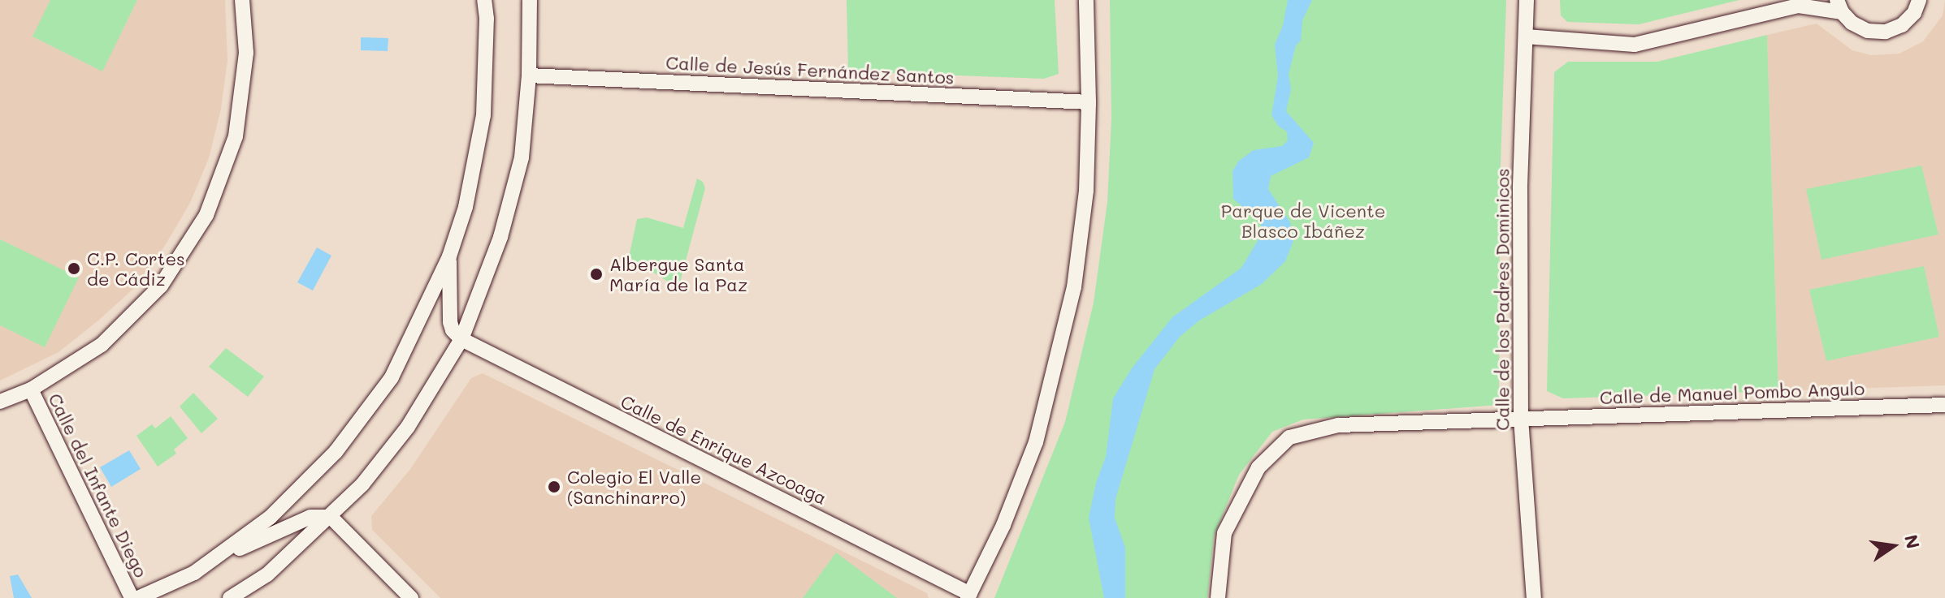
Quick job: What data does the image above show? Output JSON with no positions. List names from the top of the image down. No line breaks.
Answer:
{"streets":{"street":["Calle de Jesús Fernández Santos","Calle de los Padres Dominicos","Calle de Manuel Pombo Angulo","Calle de Enrique Azcoaga","Calle del Infante Diego"]},"crossings":[["Calle de los Padres Dominicos","Calle de Manuel Pombo Angulo"]],"parks":["Parque de Vicente Blasco Ibáñez"],"places":["C.P. Cortes de Cádiz","Albergue Santa María de la Paz","Colegio El Valle (Sanchinarro)"],"north":"right"}
